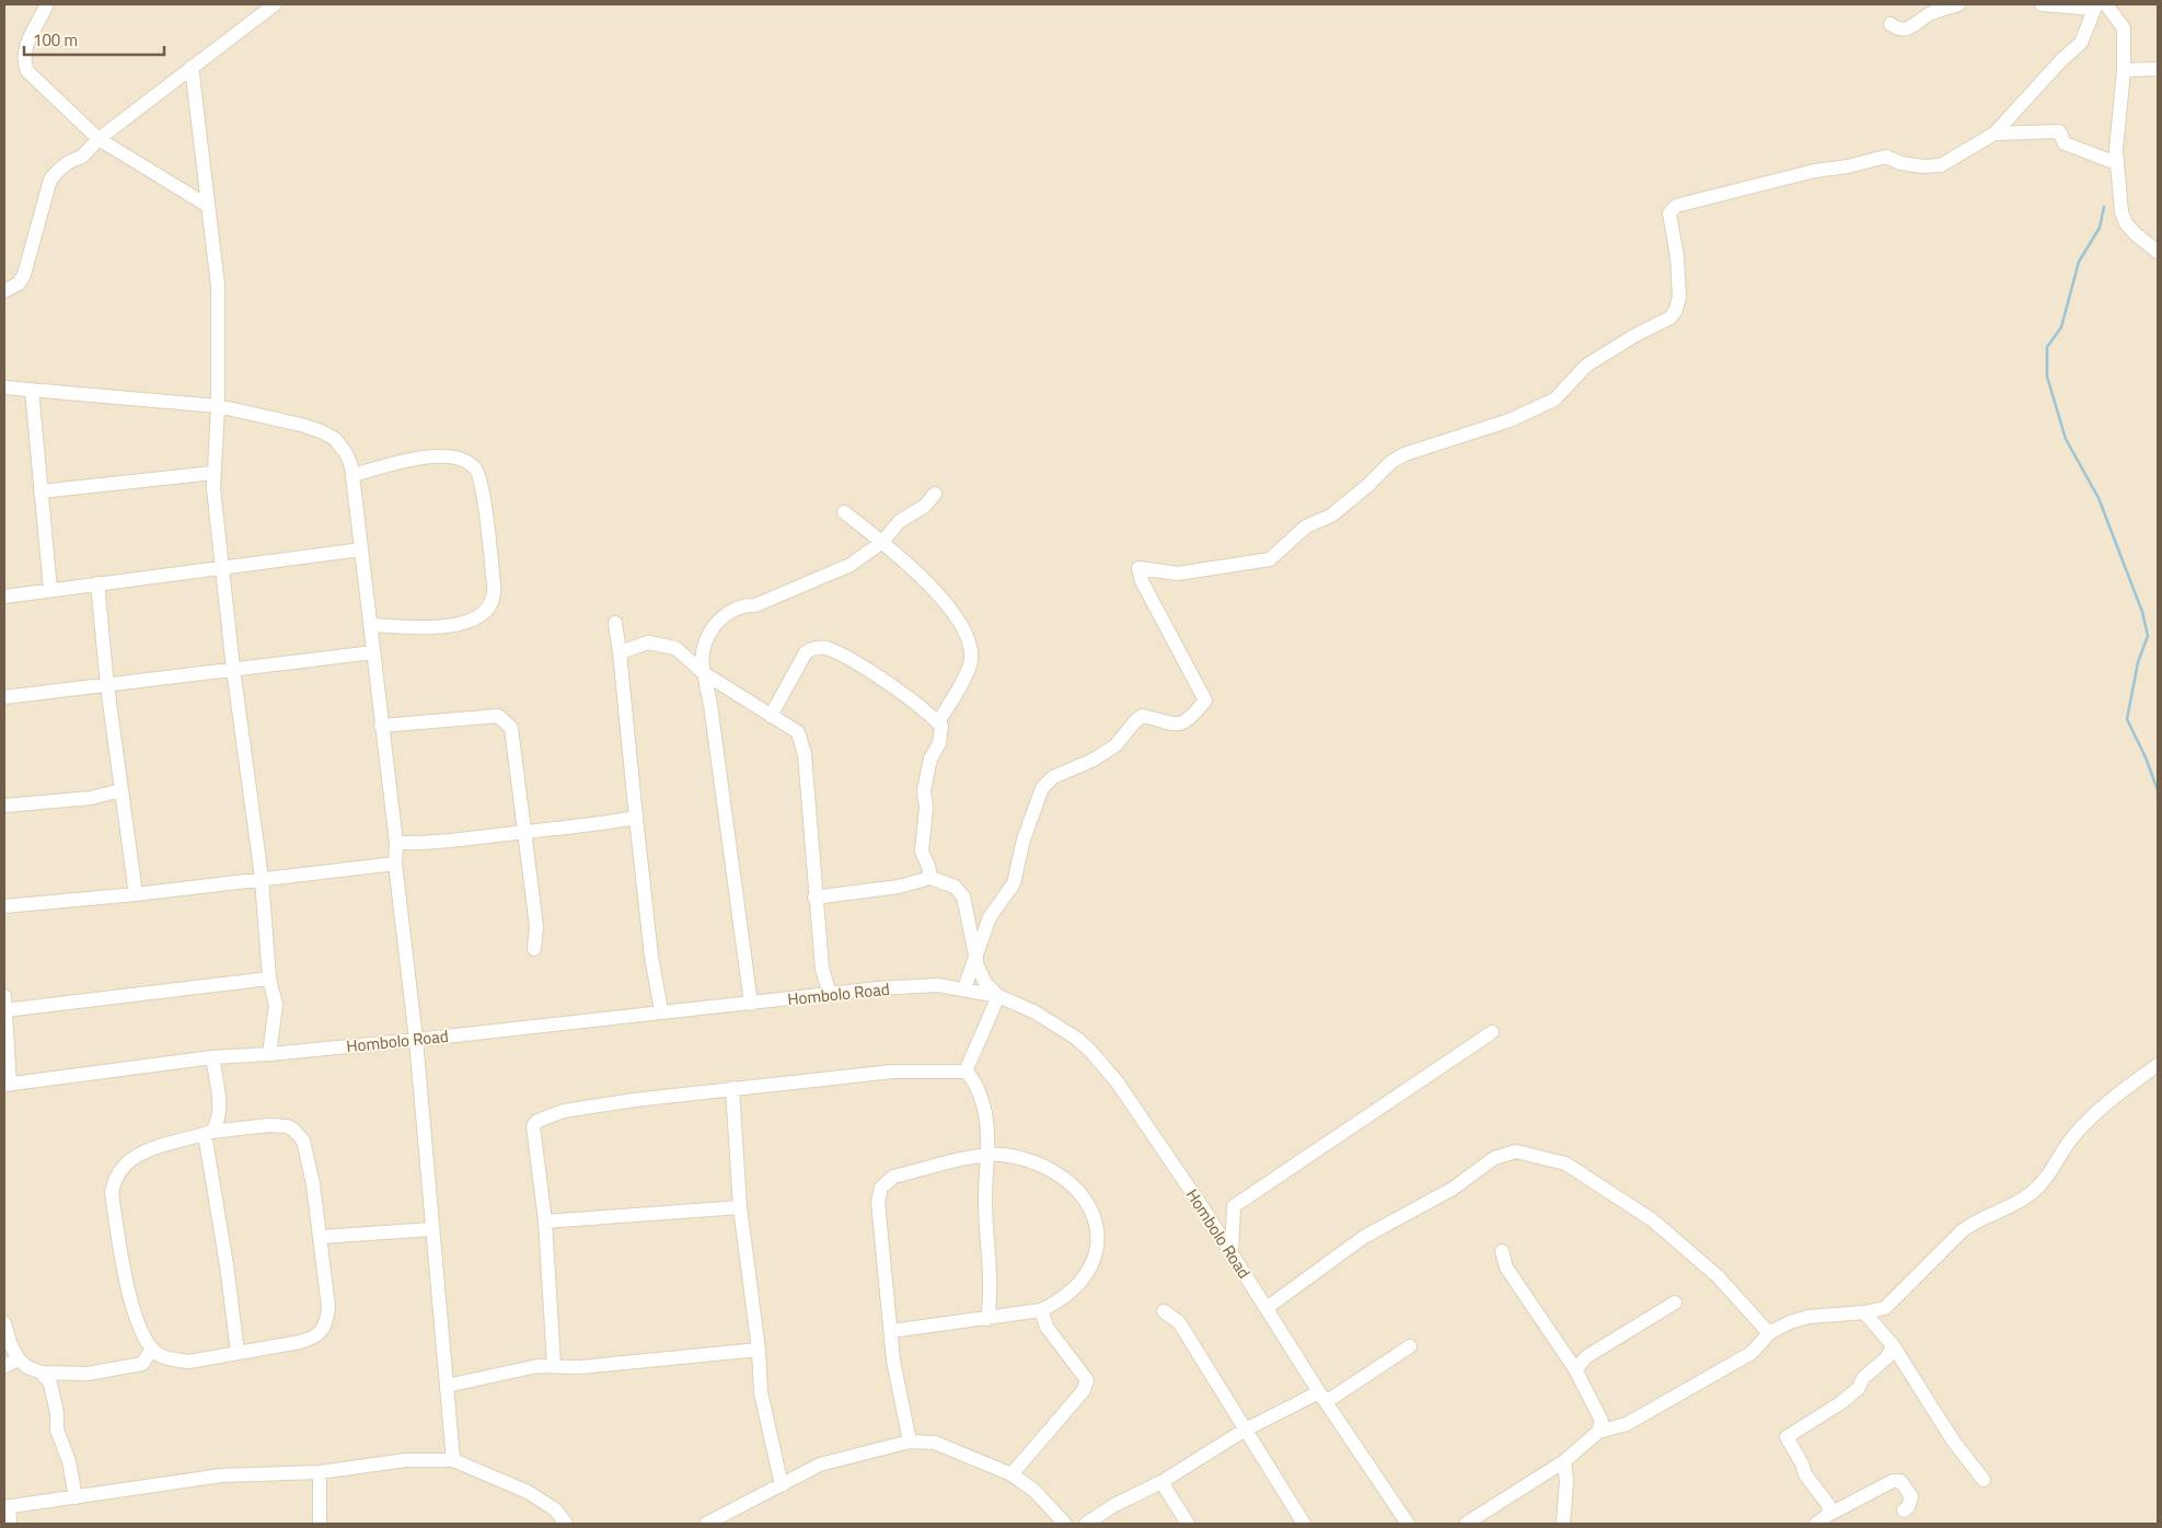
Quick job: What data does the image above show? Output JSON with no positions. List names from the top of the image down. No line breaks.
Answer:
{"streets":{"street":["Hombolo Road"]},"scale_bar":"100 m"}
